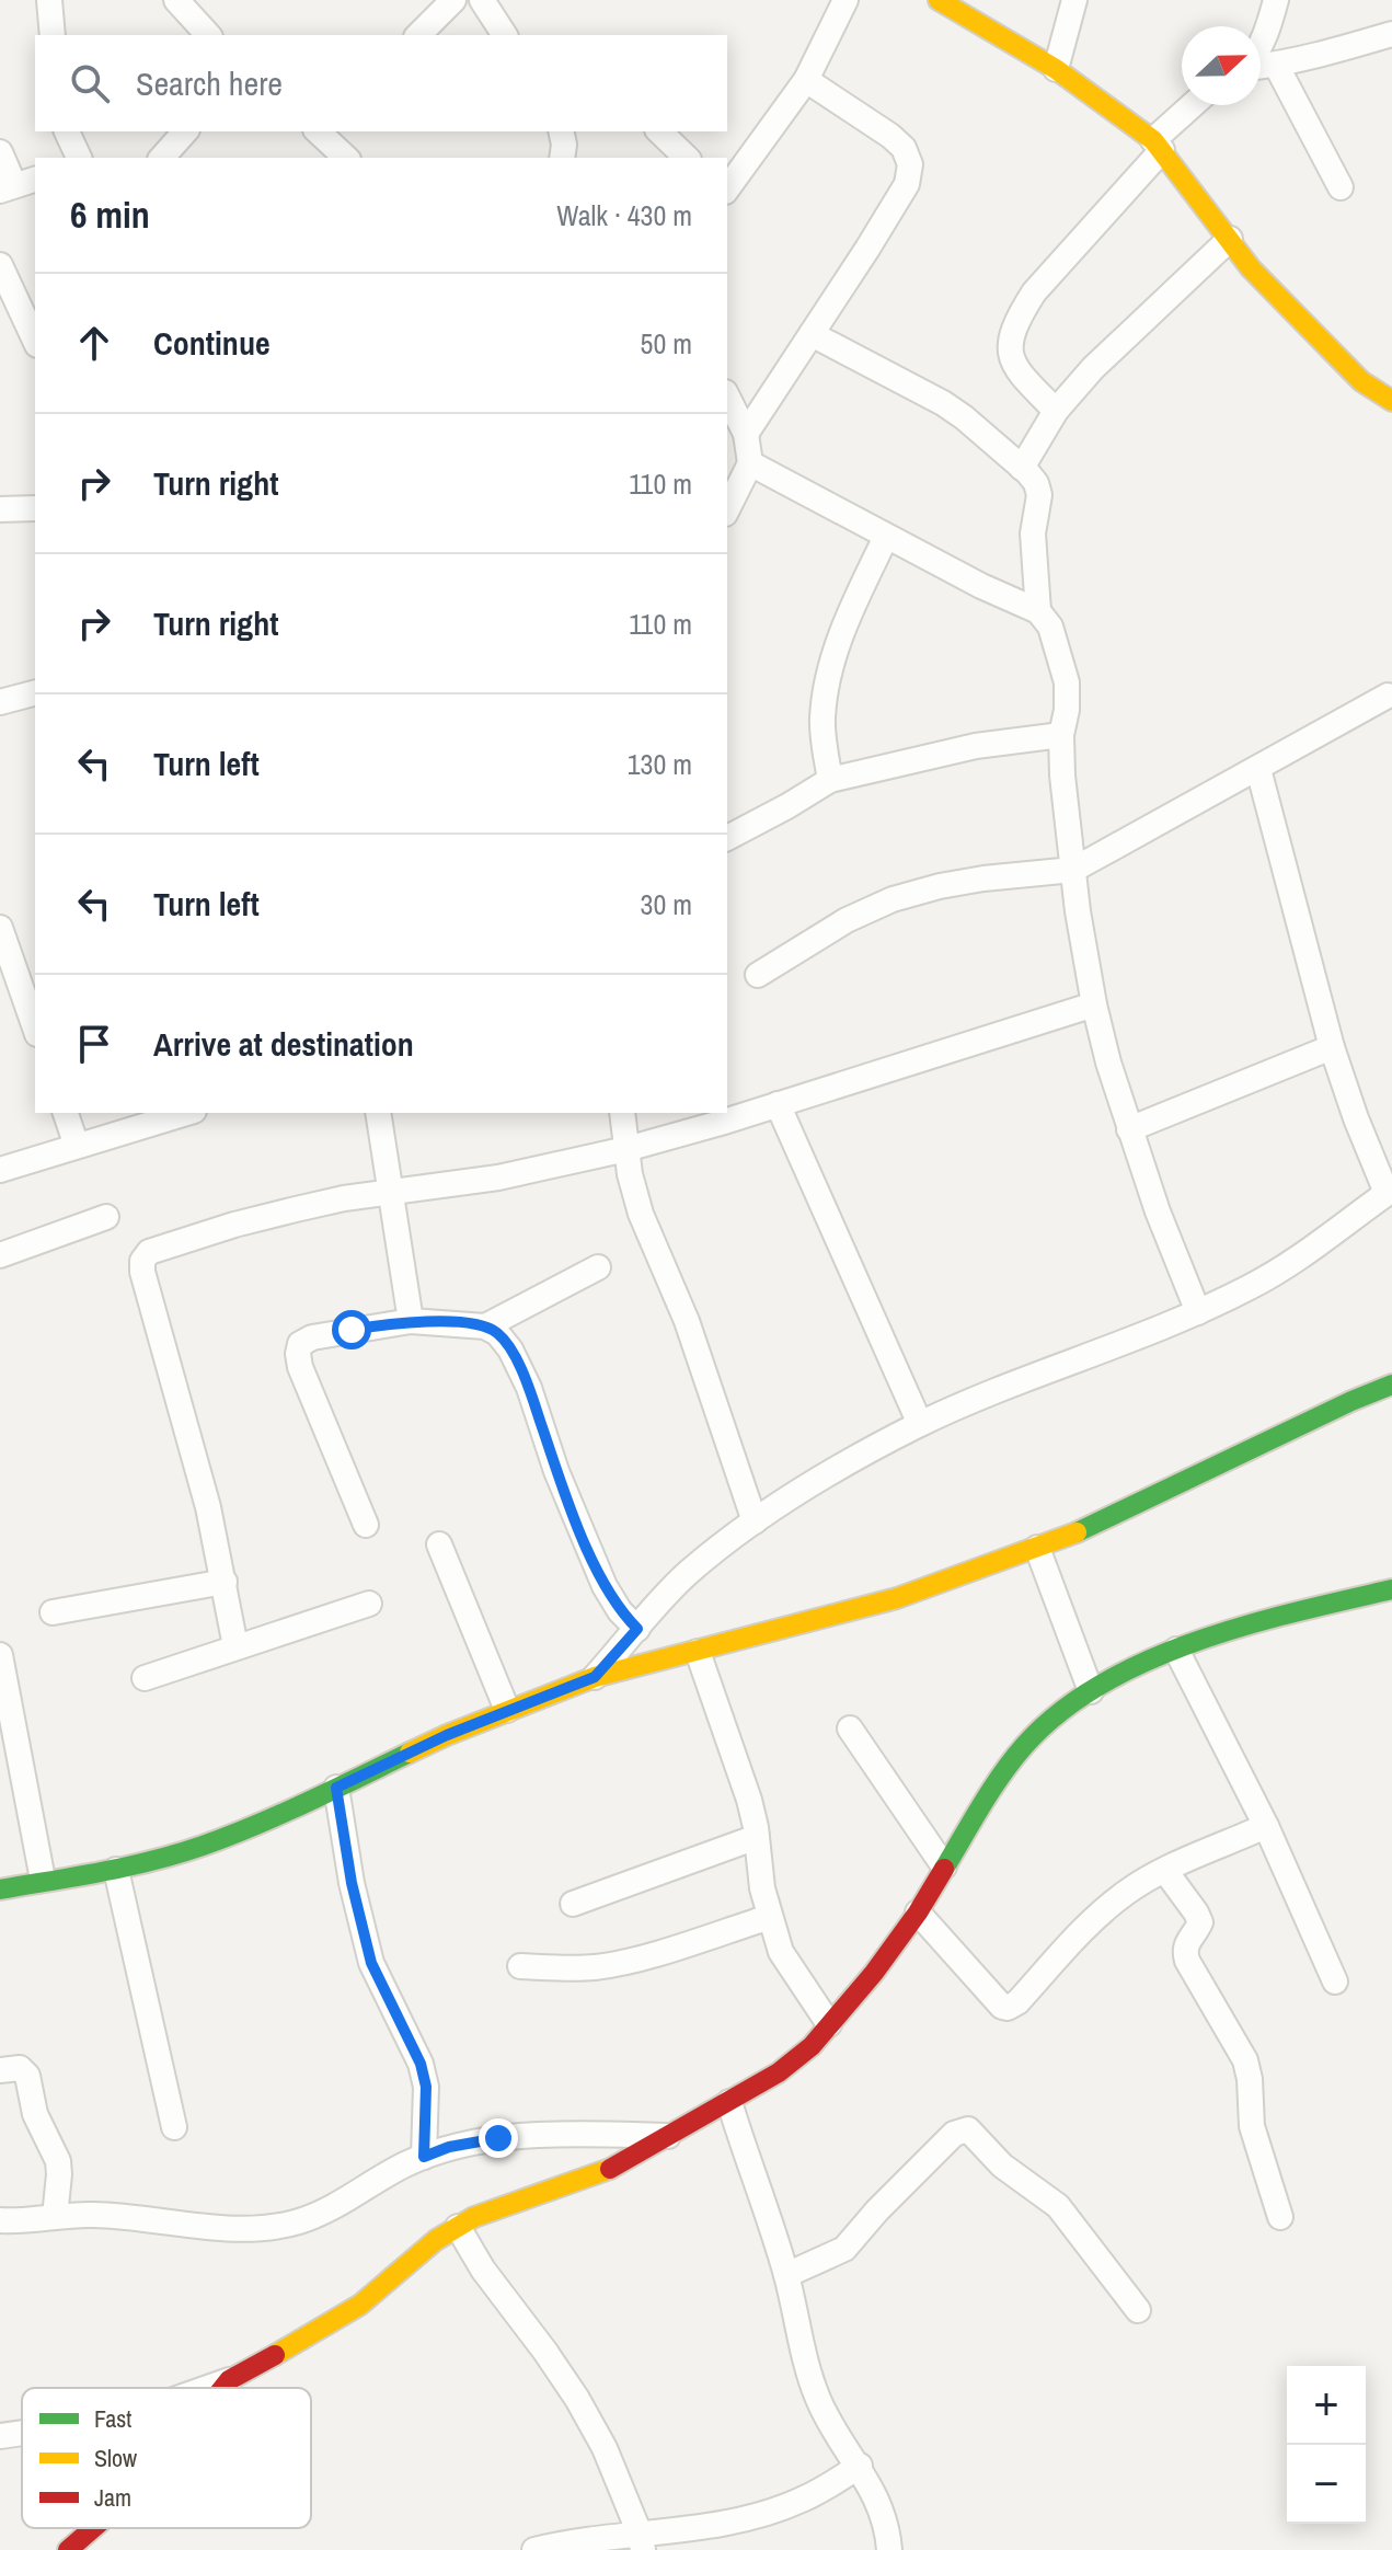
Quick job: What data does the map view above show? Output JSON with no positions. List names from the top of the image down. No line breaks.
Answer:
{"legend":["Fast","Slow","Jam"],"north":"right","page":{"search":"Search here","heading":["6 min","Walk · 430 m"],"list":[["Continue","50 m"],["Turn right","110 m"],["Turn right","110 m"],["Turn left","130 m"],["Turn left","30 m"],"Arrive at destination"],"map_buttons":["+","−"]}}
